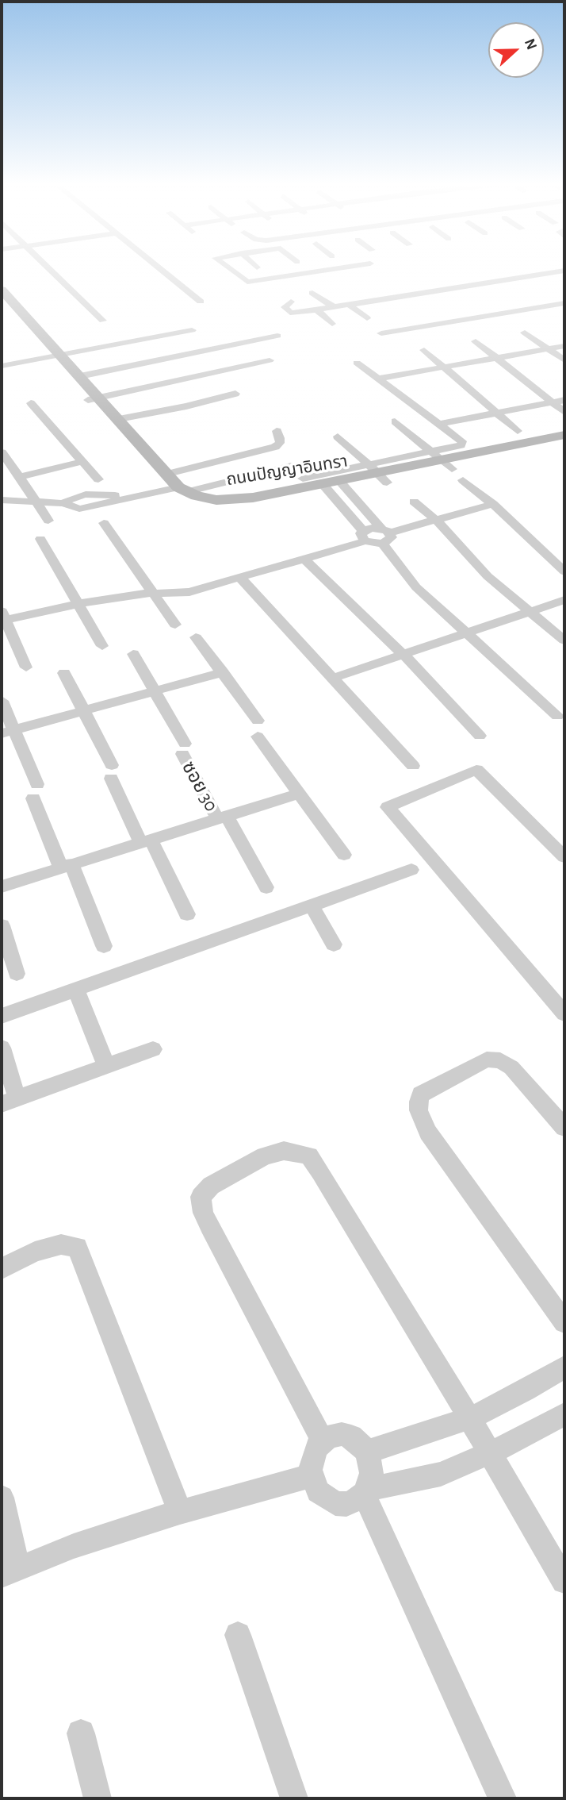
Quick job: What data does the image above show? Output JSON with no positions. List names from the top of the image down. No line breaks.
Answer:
{"streets":{"street":["ถนนปัญญาอินทรา","ซอย 30"]},"north":"right"}
